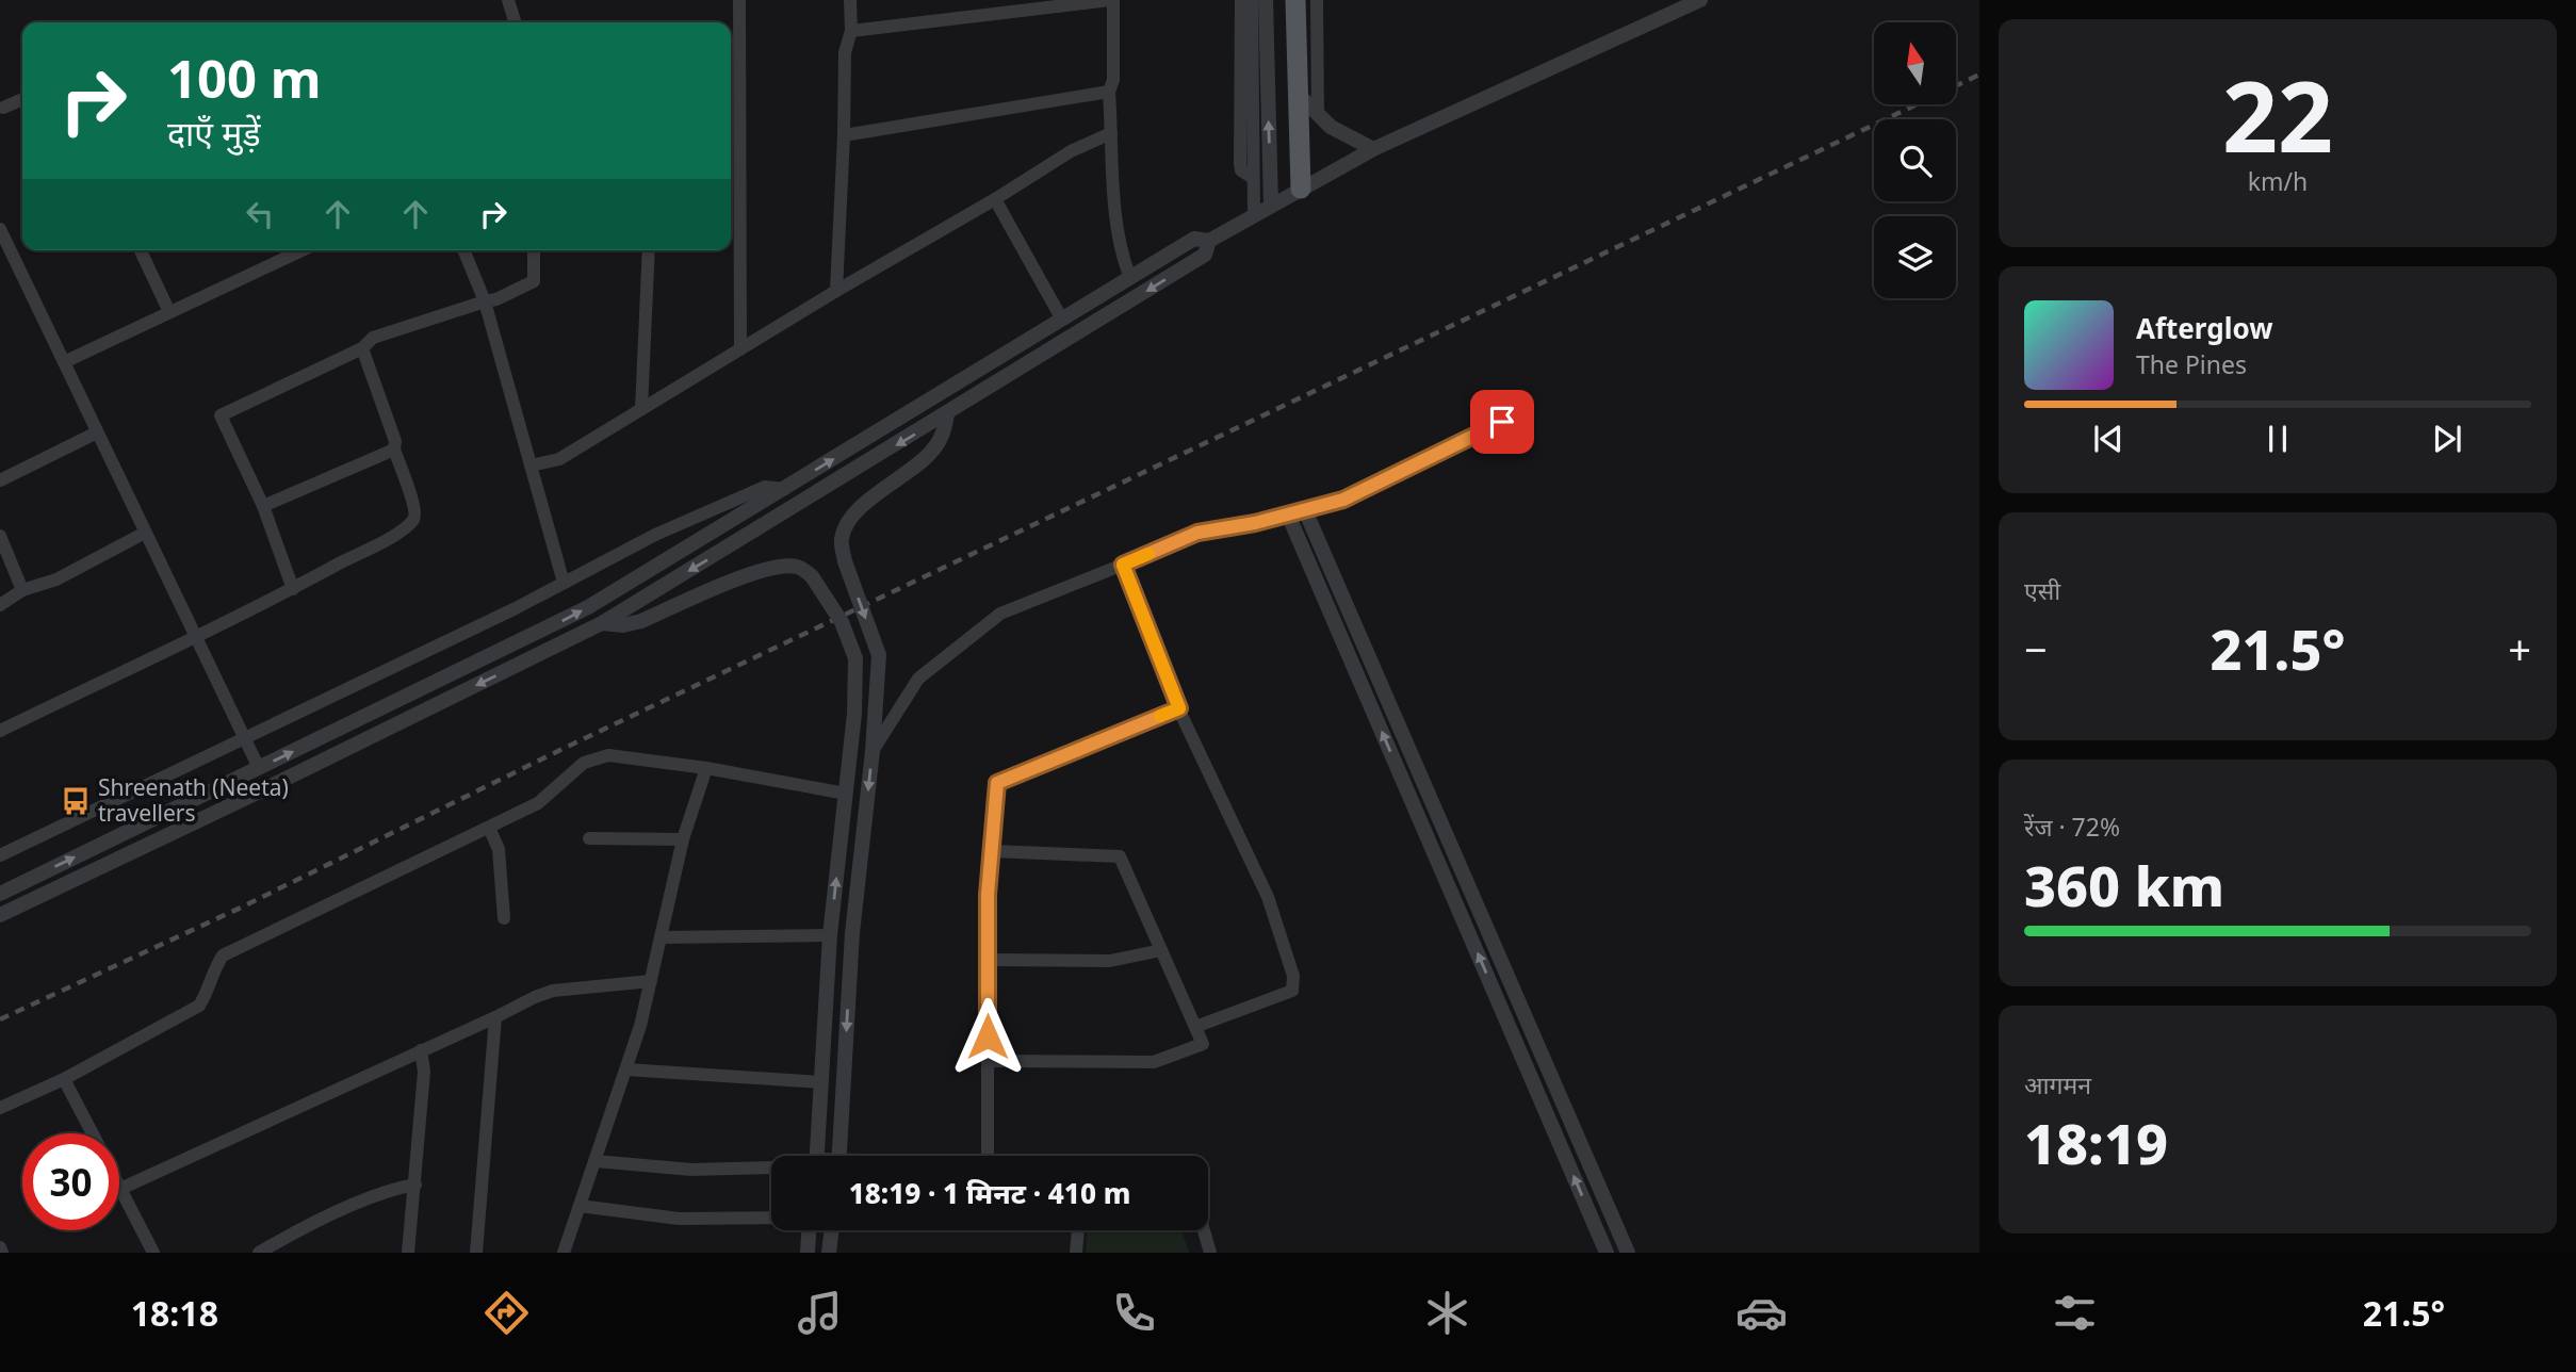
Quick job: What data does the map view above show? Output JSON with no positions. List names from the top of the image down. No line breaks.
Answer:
{"places":{"bus stop":["Shreenath (Neeta) travellers"]},"north":"top","page":{"tile":[["22","km/h"],"एसी",["रेंज · 72%","360 km"],["आगमन","18:19"]],"turn":["100 m","दाएँ मुड़ें"],"song":["Afterglow","The Pines"],"heat":["−","21.5°","+"],"limit":"30","trip":"18:19 · 1 मिनट · 410 m","tabs":["18:18","21.5°"]}}
